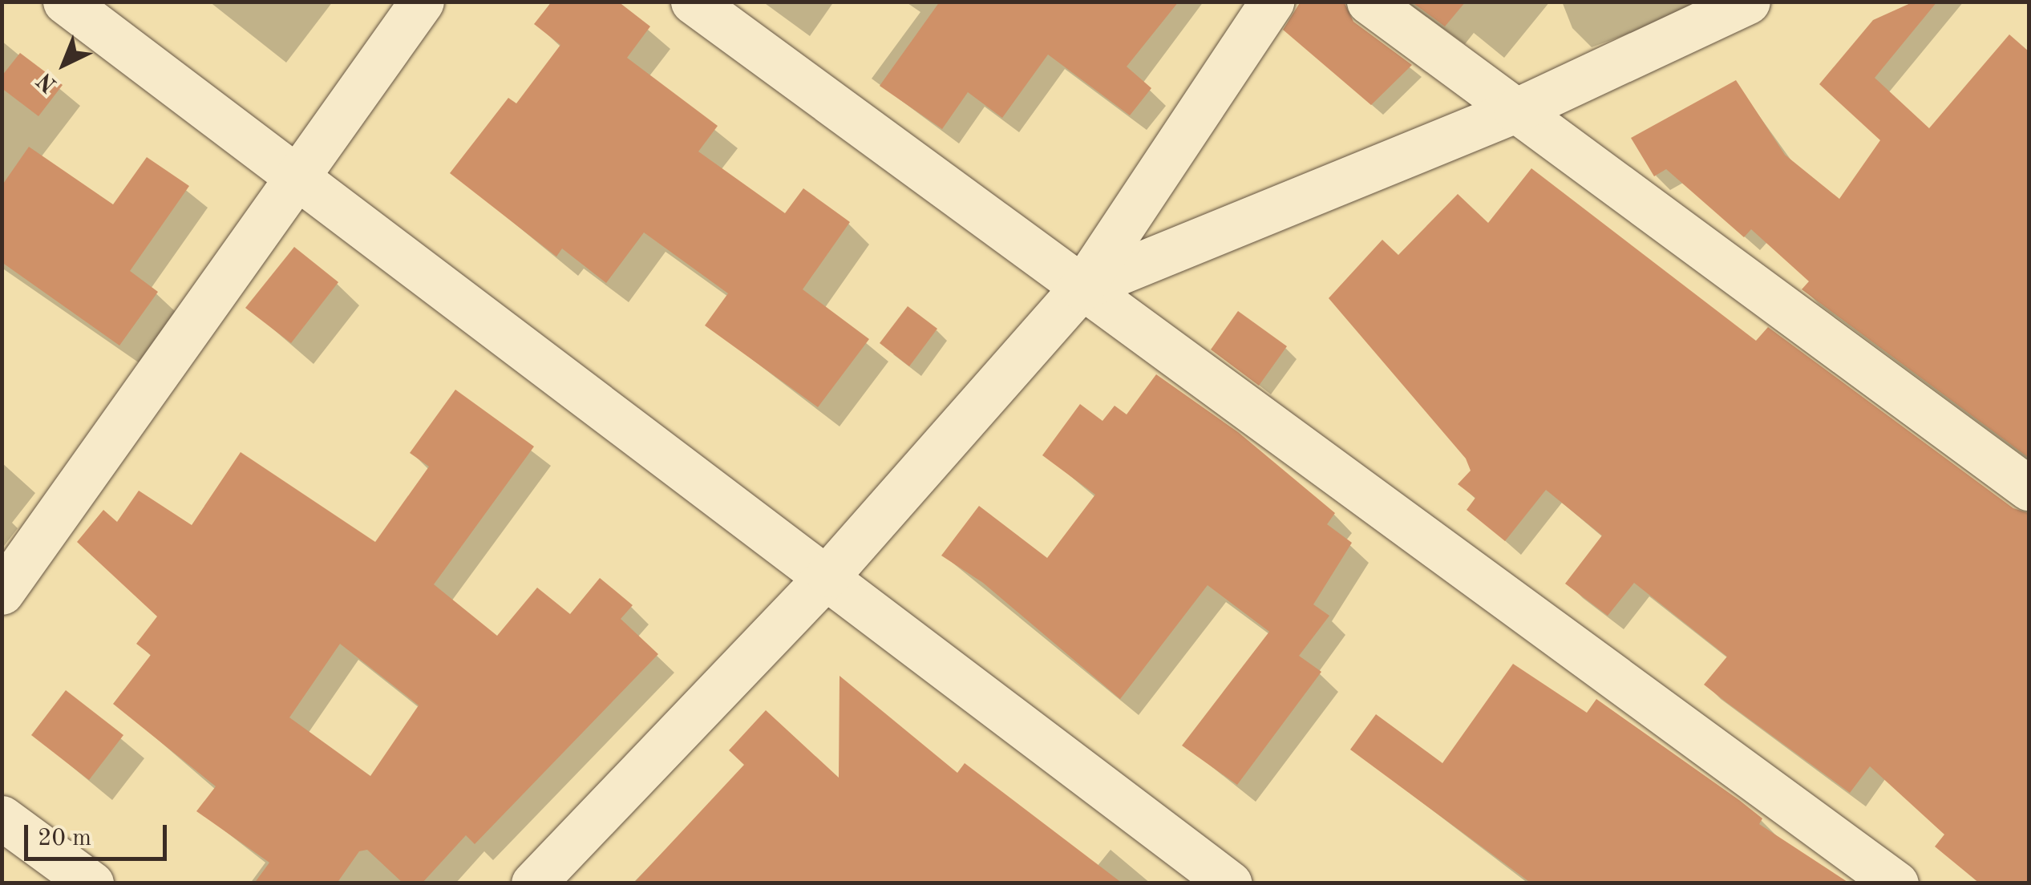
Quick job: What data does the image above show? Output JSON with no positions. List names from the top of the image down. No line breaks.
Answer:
{"scale_bar":"20 m","north":"bottom left"}
